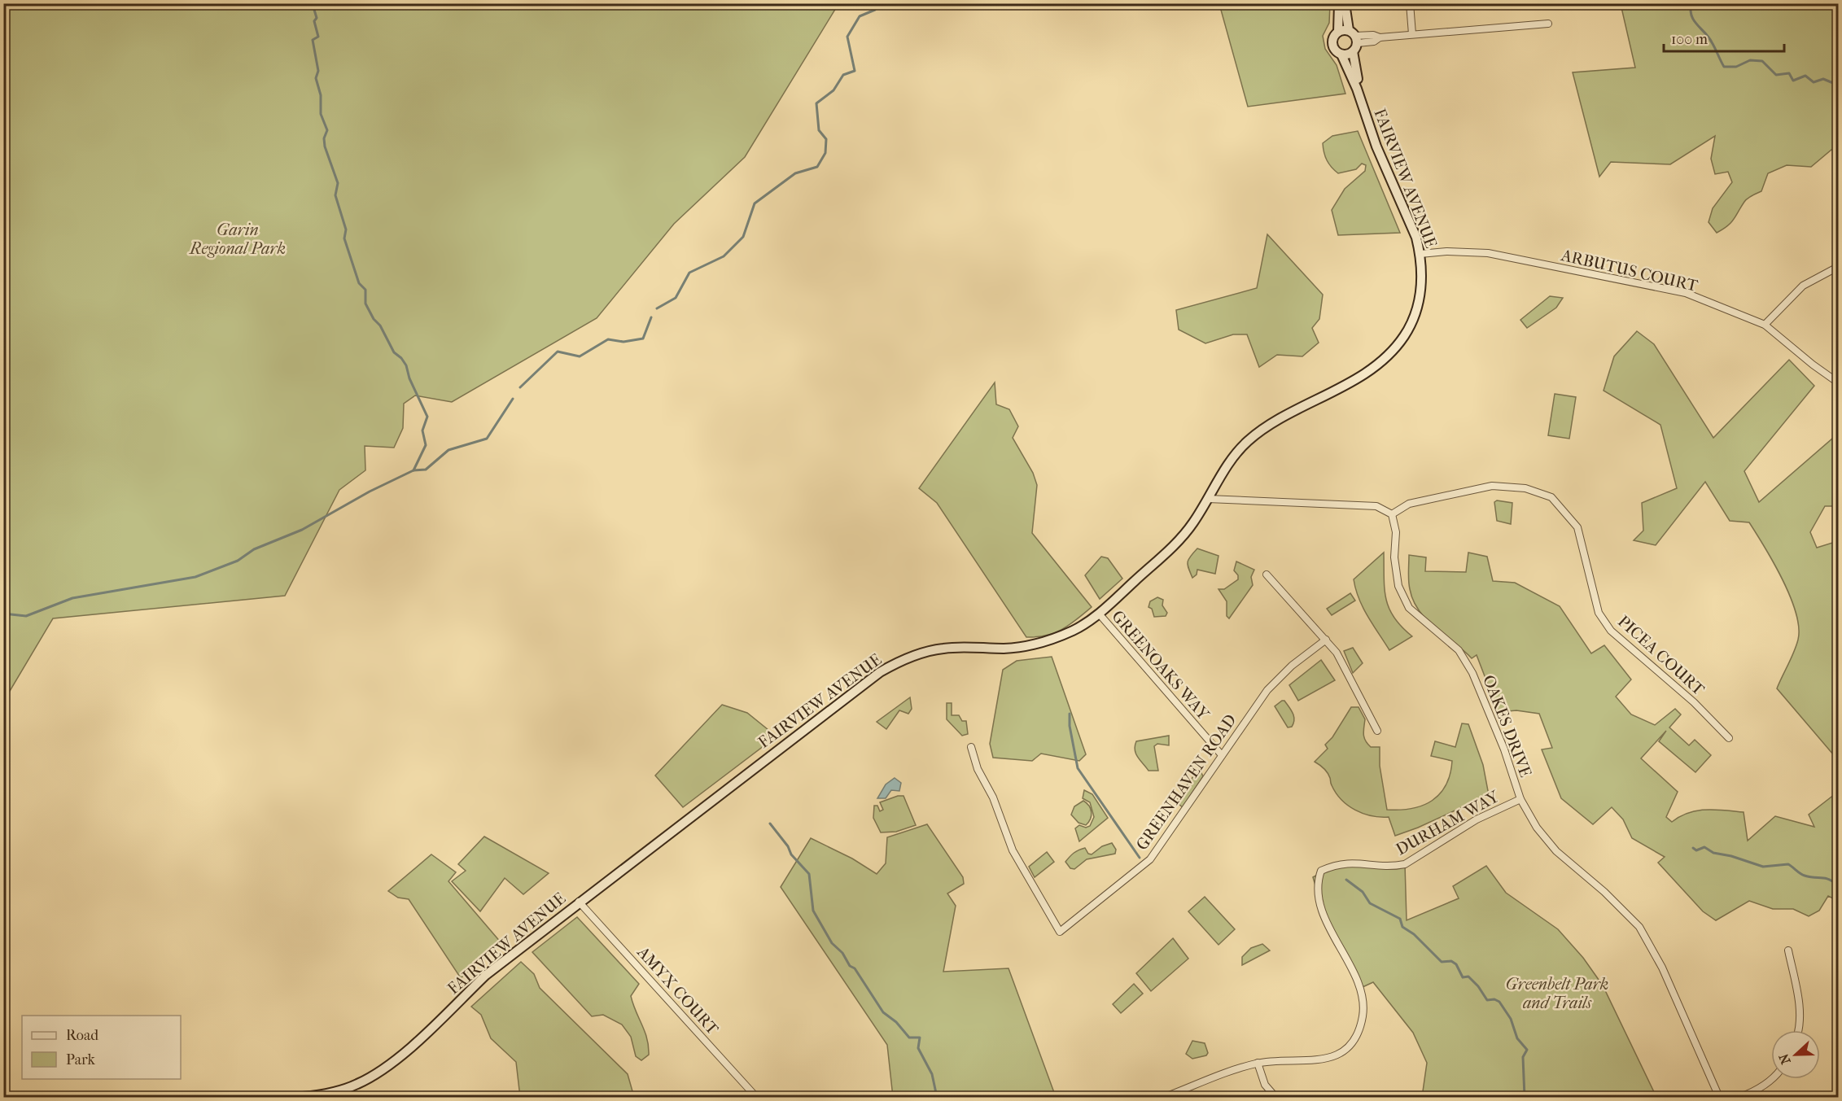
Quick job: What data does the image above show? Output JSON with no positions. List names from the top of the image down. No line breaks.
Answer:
{"streets":{"main road":["FAIRVIEW AVENUE"],"street":["ARBUTUS COURT","PICEA COURT","GREENOAKS WAY","OAKES DRIVE","GREENHAVEN ROAD","DURHAM WAY","AMYX COURT"]},"crossings":[["FAIRVIEW AVENUE","ARBUTUS COURT"],["FAIRVIEW AVENUE","GREENOAKS WAY"],["FAIRVIEW AVENUE","AMYX COURT"],["PICEA COURT","OAKES DRIVE"],["GREENOAKS WAY","GREENHAVEN ROAD"],["OAKES DRIVE","DURHAM WAY"]],"parks":["Garin Regional Park","Greenbelt Park and Trails"],"legend":["Road","Park"],"scale_bar":"100 m","north":"left"}
